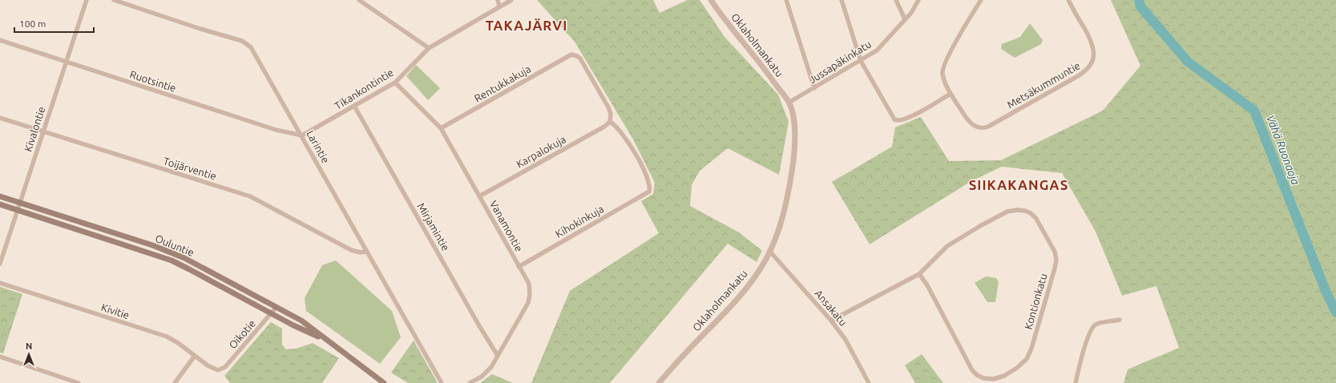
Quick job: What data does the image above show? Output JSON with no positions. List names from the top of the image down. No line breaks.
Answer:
{"streets":{"main road":["Ouluntie"],"street":["Oklaholmankatu","Jussapäkinkatu","Ruotsintie","Rentukkakuja","Metsäkummuntie","Tikankontintie","Kivalontie","Larintie","Karpalokuja","Toijärventie","Kihokinkuja","Vanamontie","Mirjamintie","Kontionkatu","Ansakatu","Kivitie","Oikotie"]},"crossings":[["Oklaholmankatu","Jussapäkinkatu"],["Oklaholmankatu","Ansakatu"],["Ruotsintie","Tikankontintie"],["Ruotsintie","Kivalontie"],["Ruotsintie","Larintie"],["Rentukkakuja","Karpalokuja"],["Rentukkakuja","Kihokinkuja"],["Rentukkakuja","Vanamontie"],["Tikankontintie","Larintie"],["Tikankontintie","Vanamontie"],["Tikankontintie","Mirjamintie"],["Kivalontie","Toijärventie"],["Kivalontie","Ouluntie"],["Larintie","Toijärventie"],["Karpalokuja","Kihokinkuja"],["Karpalokuja","Vanamontie"],["Kihokinkuja","Vanamontie"],["Vanamontie","Mirjamintie"],["Ouluntie","Oikotie"],["Kontionkatu","Ansakatu"],["Kivitie","Oikotie"]],"districts":["TAKAJÄRVI","SIIKAKANGAS"],"water":["Vähä Ruonaoja"],"scale_bar":"100 m","north":"top"}
